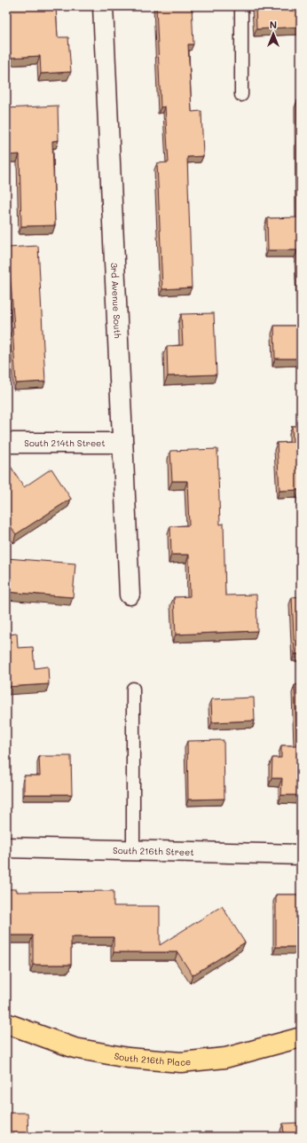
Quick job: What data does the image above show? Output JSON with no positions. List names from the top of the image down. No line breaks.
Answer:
{"streets":{"main road":["South 216th Place"],"street":["3rd Avenue South","South 214th Street","South 216th Street"]},"crossings":[["3rd Avenue South","South 214th Street"]],"north":"top"}
